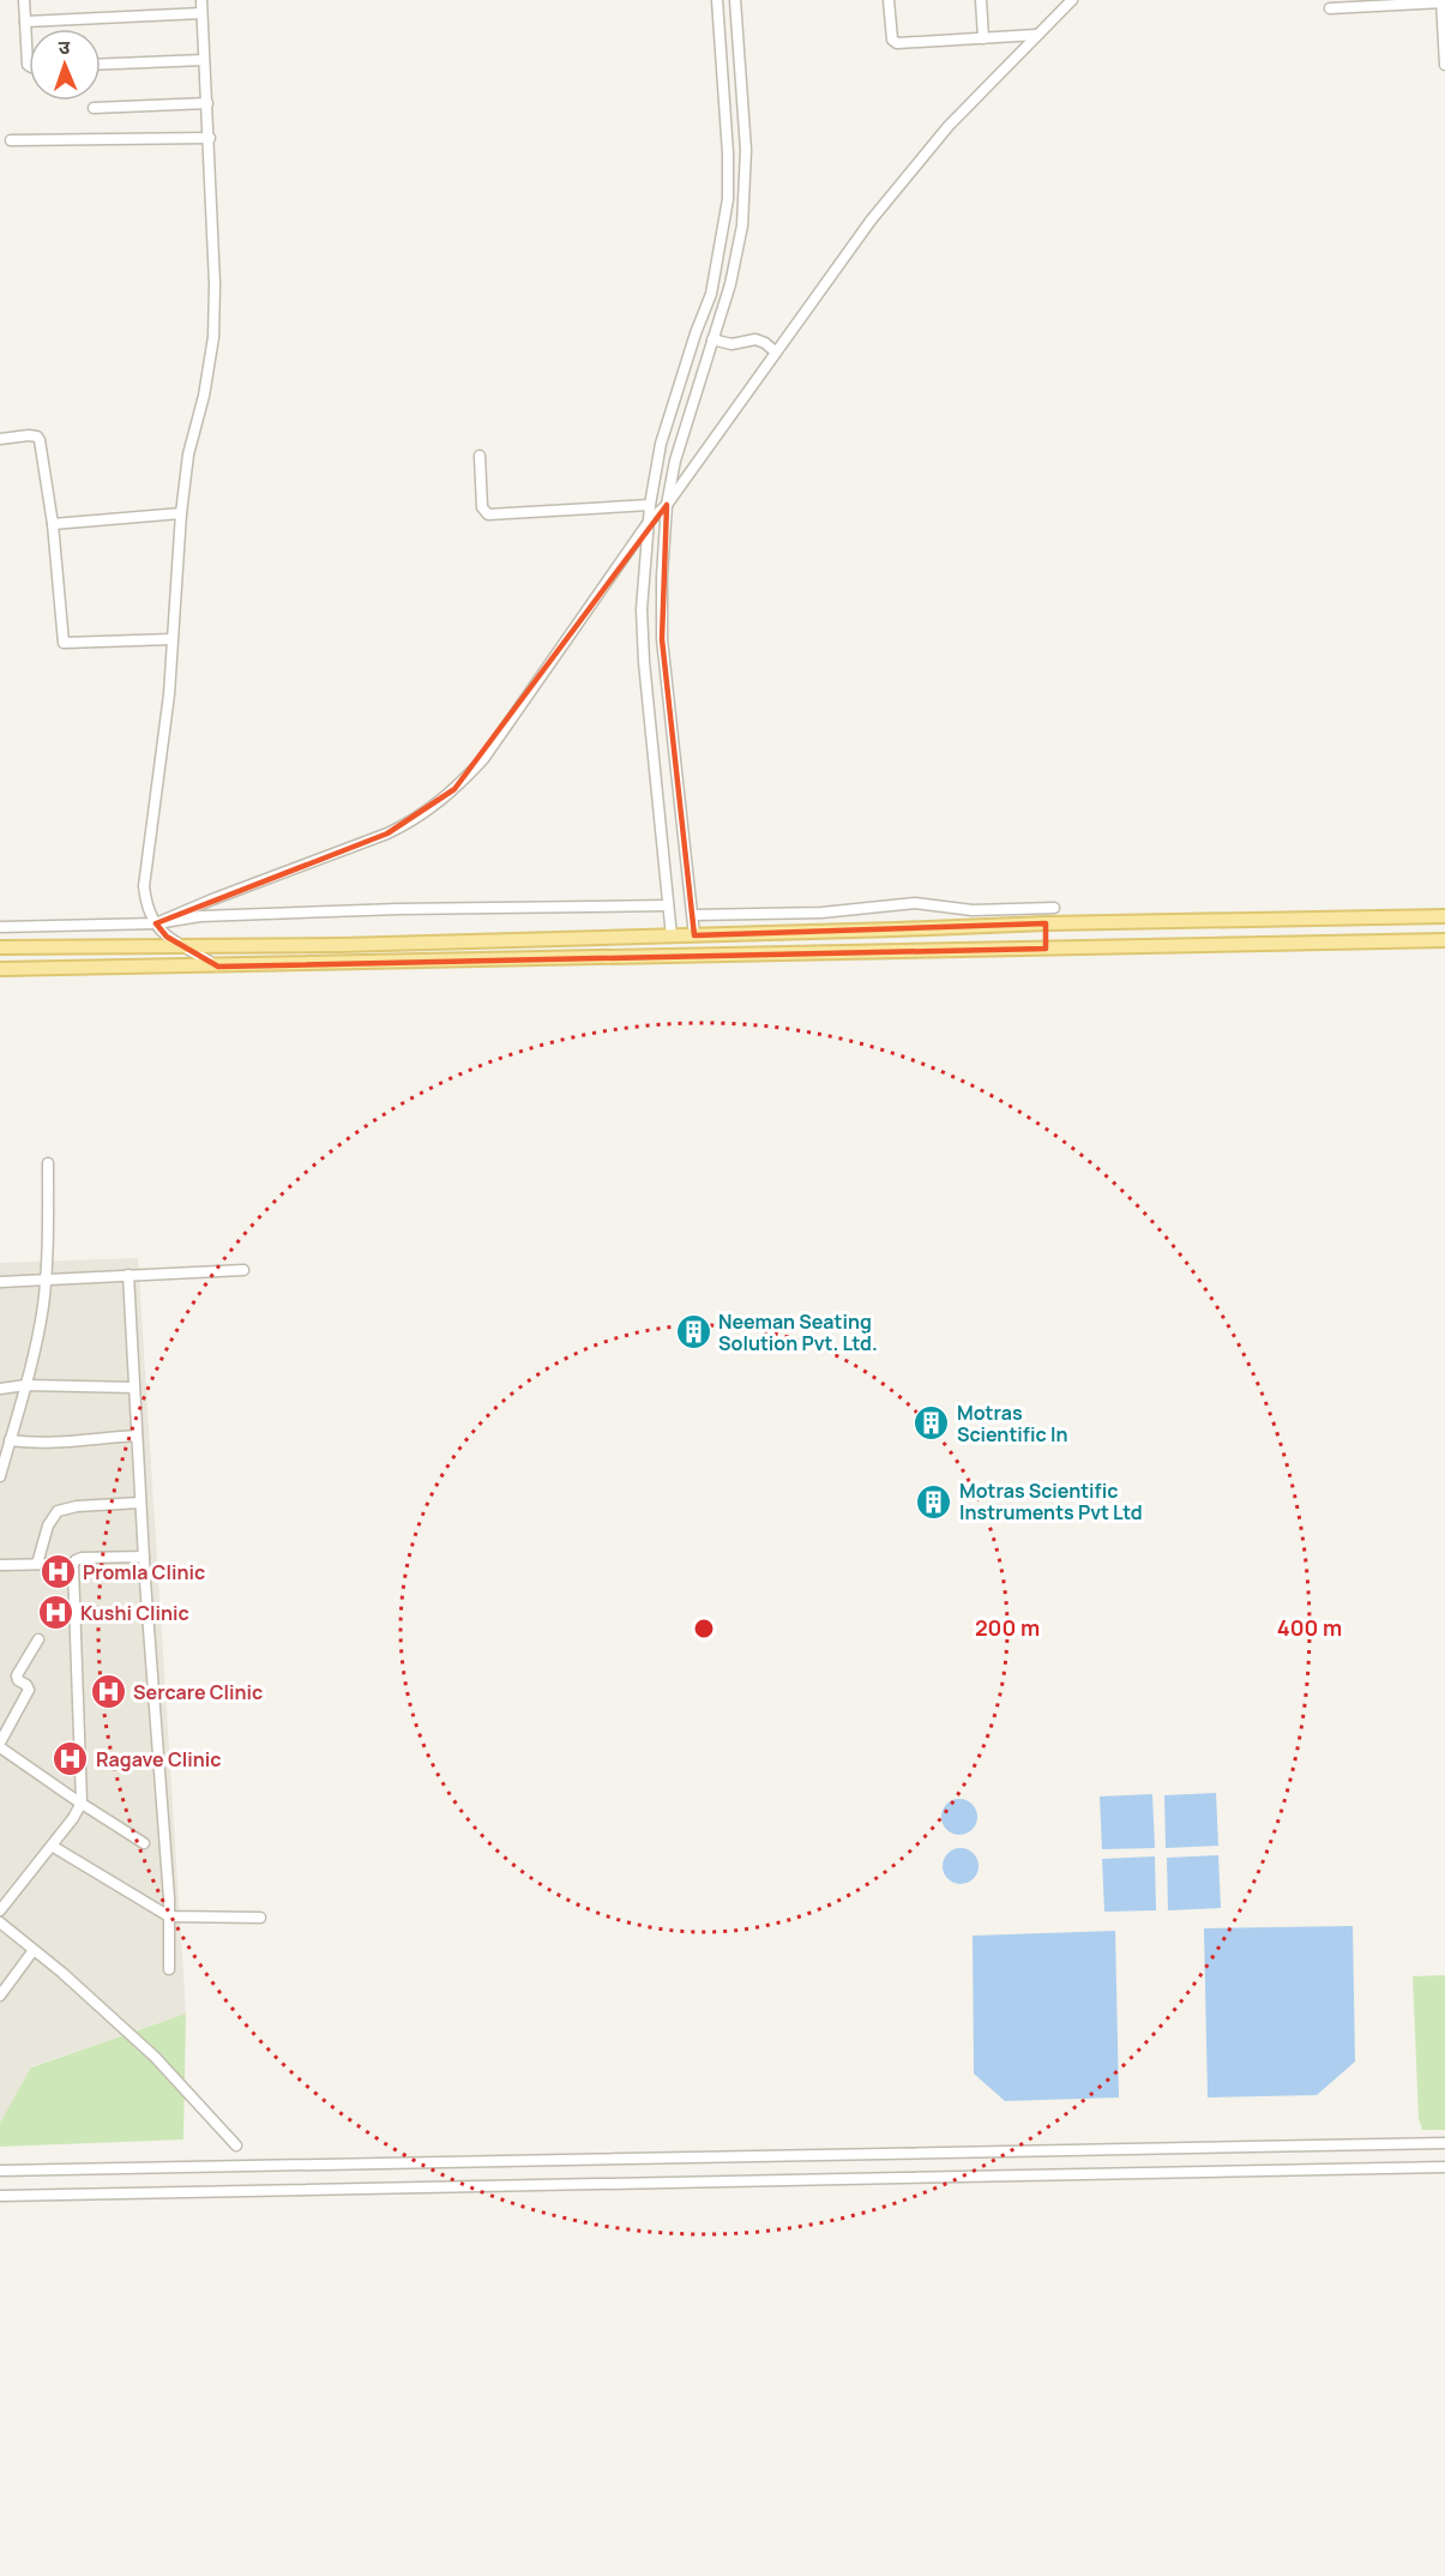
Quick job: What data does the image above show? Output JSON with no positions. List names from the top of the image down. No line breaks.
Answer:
{"places":{"building":["Neeman Seating Solution Pvt. Ltd.","Motras Scientific In","Motras Scientific Instruments Pvt Ltd"],"hospital":["Promla Clinic","Kushi Clinic","Sercare Clinic","Ragave Clinic"]},"north":"top","rings":["200 m","400 m"]}
